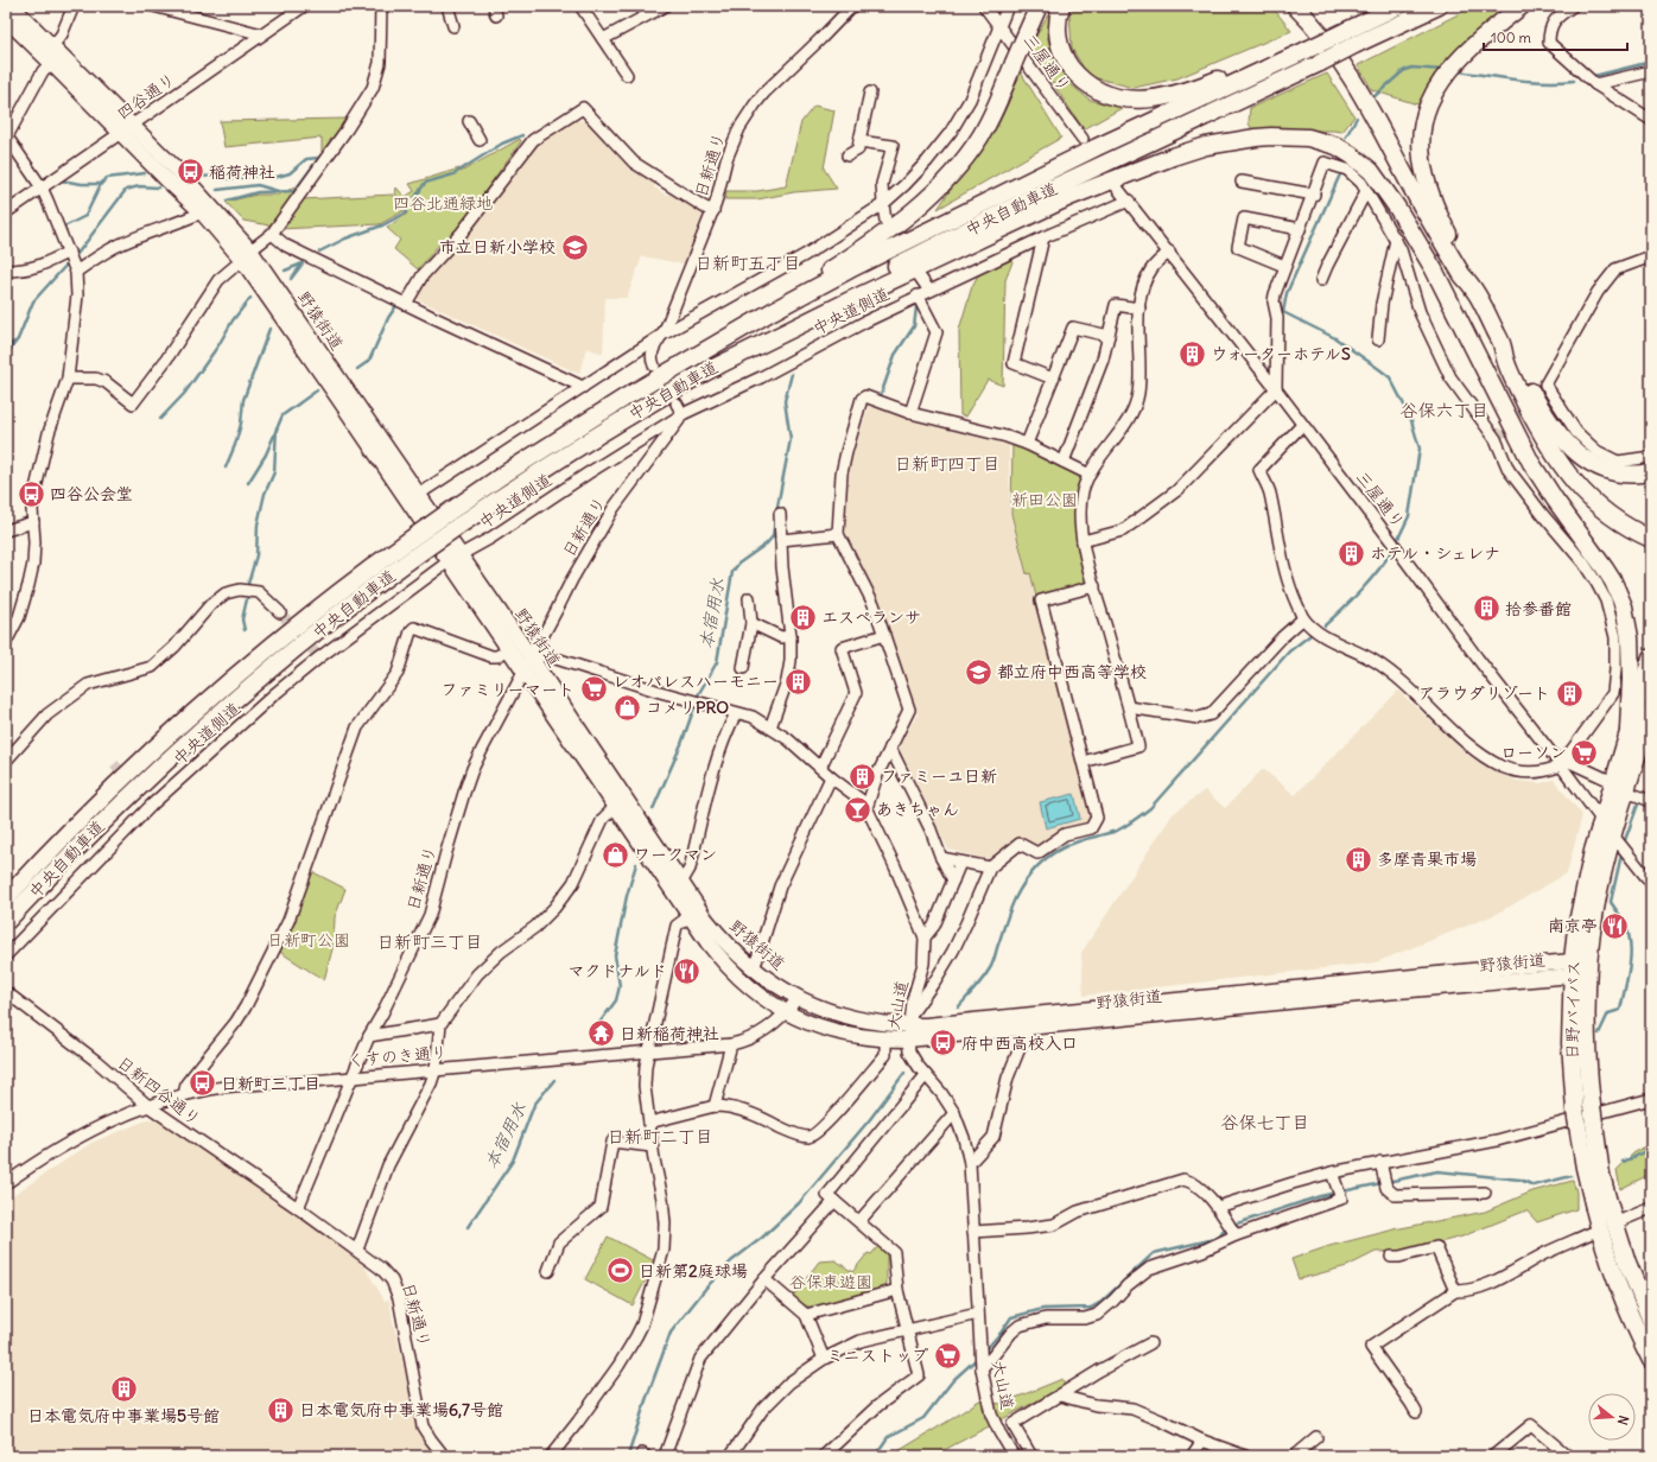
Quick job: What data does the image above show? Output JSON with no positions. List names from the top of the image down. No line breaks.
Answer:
{"streets":{"highway":["中央自動車道","日野バイパス"],"main road":["野猿街道"],"street":["三屋通り","四谷通り","日新通り","中央道側道","大山道","くすのき通り","日新四谷通り"]},"crossings":[["三屋通り","中央道側道"],["三屋通り","日野バイパス"],["四谷通り","野猿街道"],["日新通り","中央道側道"],["日新通り","野猿街道"],["日新通り","大山道"],["日新通り","くすのき通り"],["日新通り","日新四谷通り"],["中央道側道","野猿街道"],["野猿街道","大山道"],["野猿街道","日野バイパス"],["野猿街道","くすのき通り"],["くすのき通り","日新四谷通り"]],"districts":["日新町五丁目","谷保六丁目","日新町四丁目","日新町三丁目","谷保七丁目","日新町二丁目"],"water":["本宿用水"],"parks":["四谷北通緑地","新田公園","日新町公園","谷保東遊園"],"places":{"bus stop":["稲荷神社","四谷公会堂","府中西高校入口","日新町三丁目"],"school or university":["市立日新小学校","都立府中西高等学校"],"building":["ウォーターホテルS","ホテル・シェレナ","拾参番館","エスペランサ","レオパレスハーモニー","アラウダリゾート","ファミーユ日新","多摩青果市場","日本電気府中事業場5号館","日本電気府中事業場6,7号館"],"supermarket":["ファミリーマート","ローソン","ミニストップ"],"shop":["コメリPRO","ワークマン"],"bar":["あきちゃん"],"restaurant":["南京亭","マクドナルド"],"temple":["日新稲荷神社"],"sports":["日新第2庭球場"]},"scale_bar":"100 m","north":"right"}
